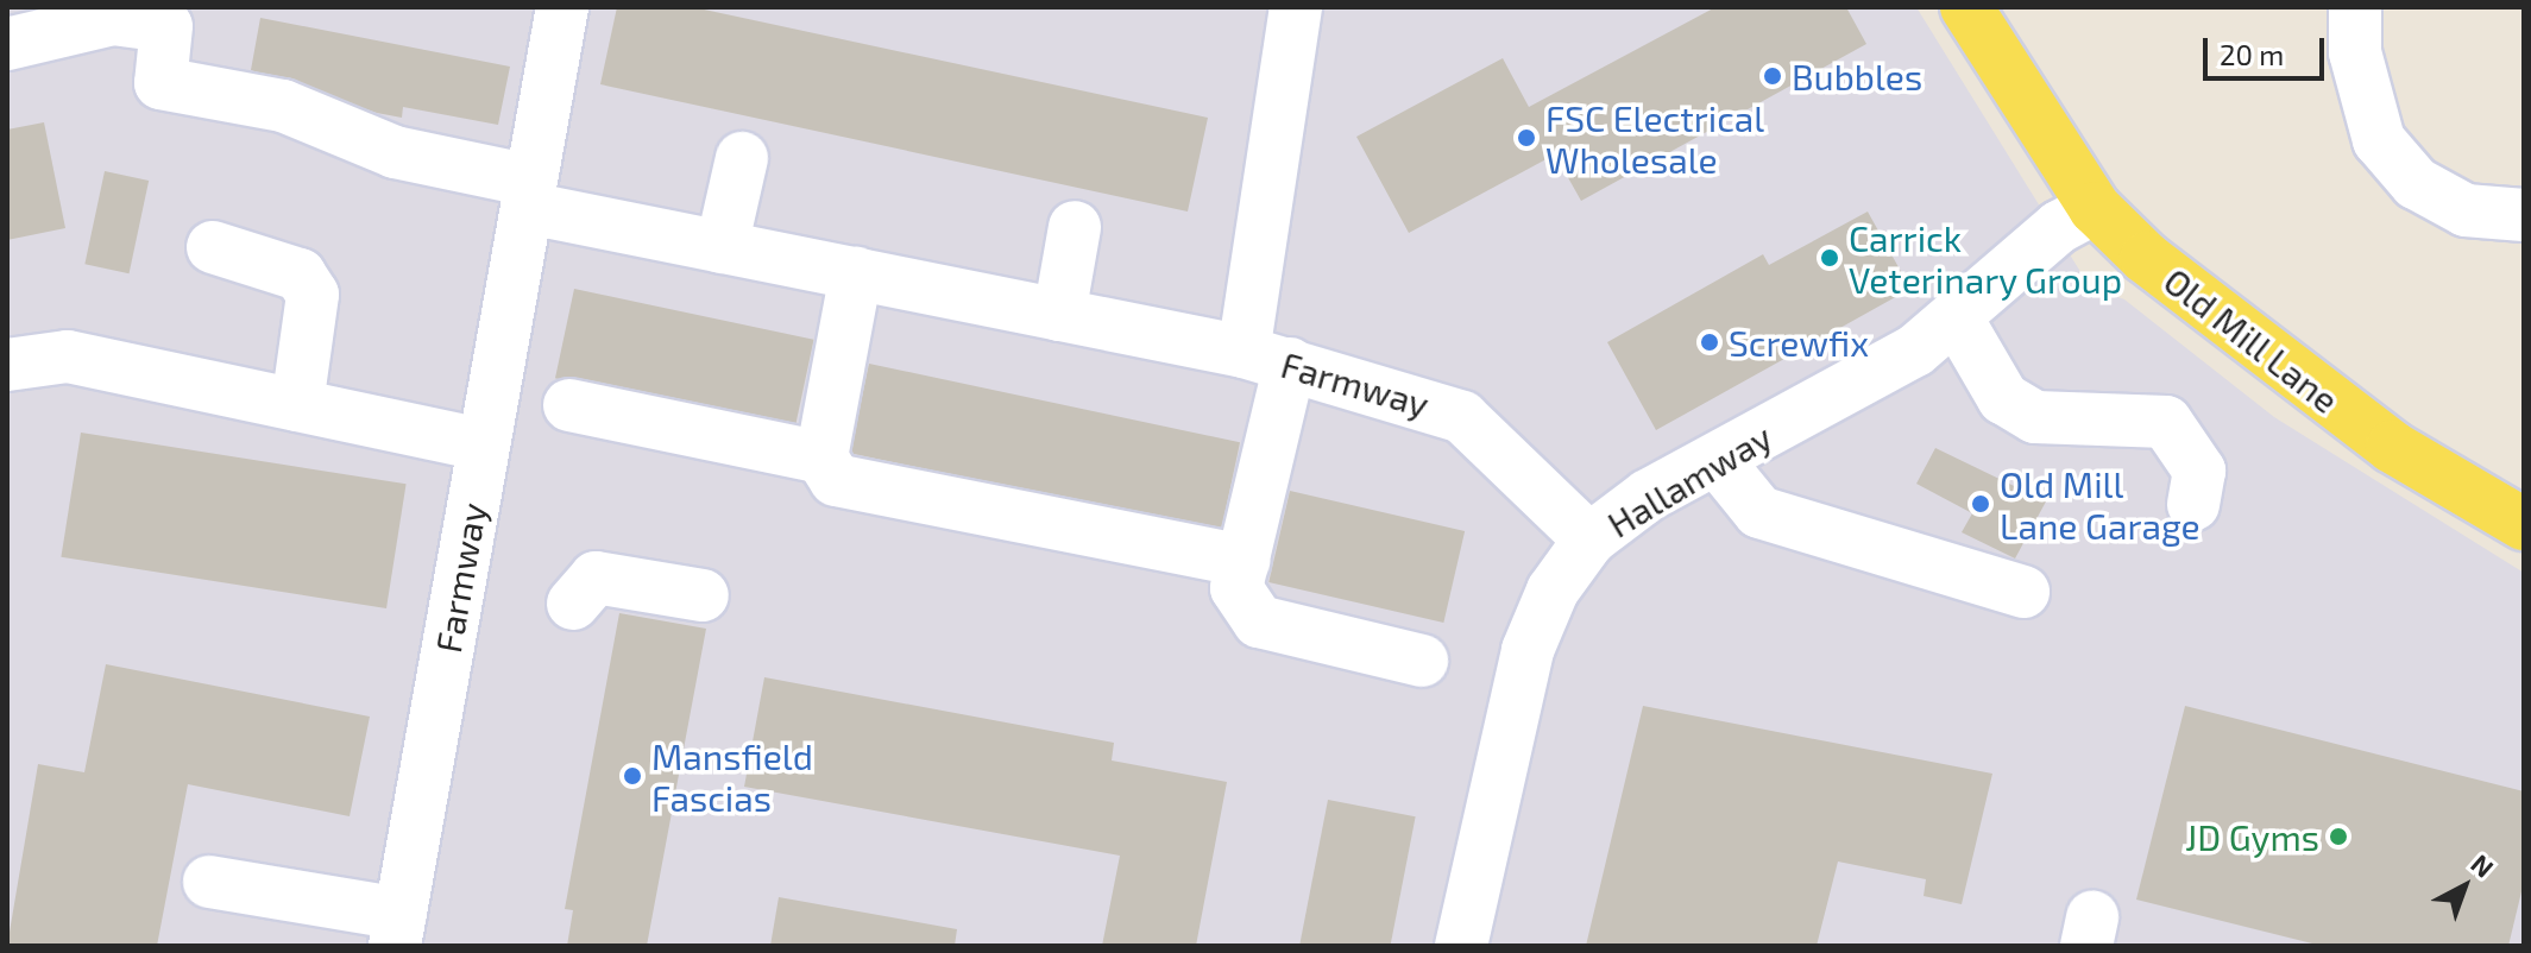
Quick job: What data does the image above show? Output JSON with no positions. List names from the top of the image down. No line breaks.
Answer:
{"streets":{"main road":["Old Mill Lane"],"street":["Farmway","Hallamway"]},"crossings":[["Old Mill Lane","Hallamway"],["Farmway","Hallamway"]],"places":["Bubbles","FSC Electrical Wholesale","Carrick Veterinary Group","Screwfix","Old Mill Lane Garage","Mansfield Fascias","JD Gyms"],"scale_bar":"20 m","north":"top right"}
